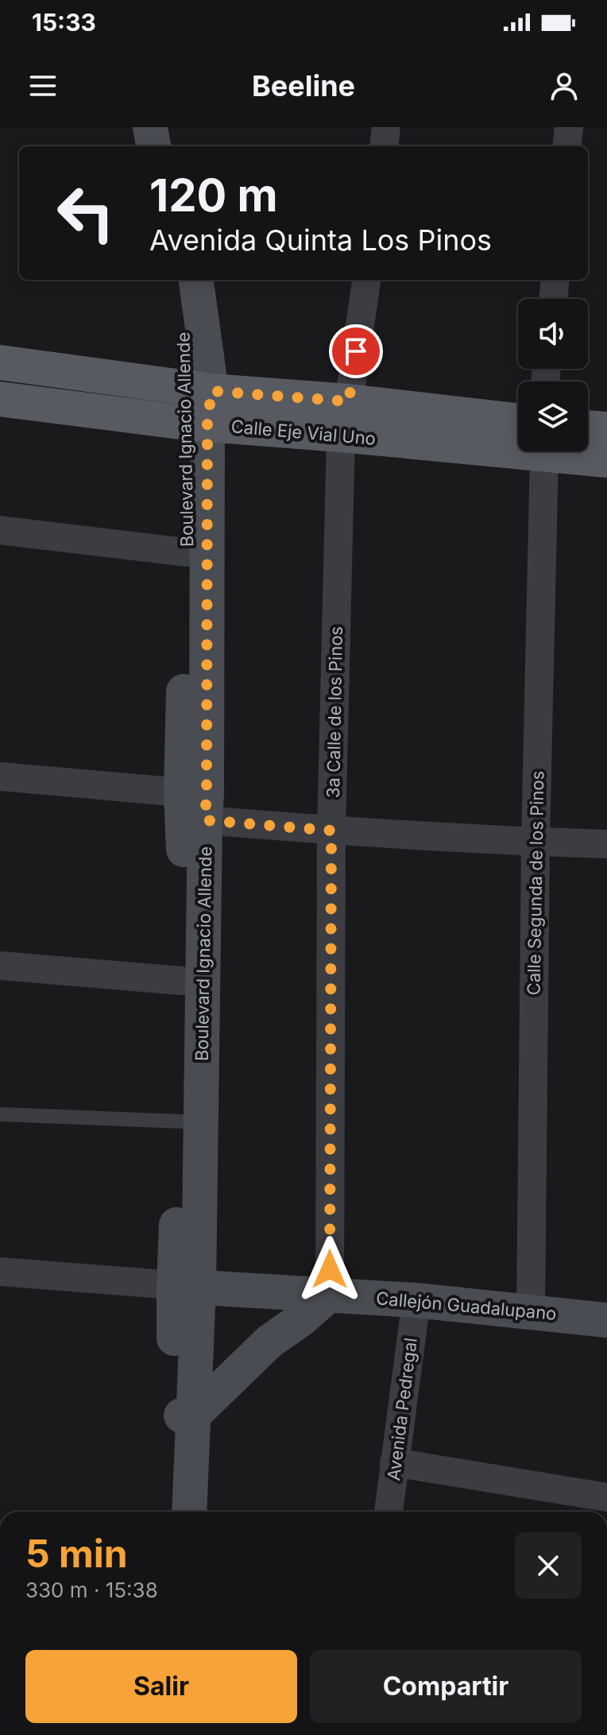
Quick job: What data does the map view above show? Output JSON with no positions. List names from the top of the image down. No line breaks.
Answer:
{"streets":{"main road":["Calle Eje Vial Uno","Boulevard Ignacio Allende","Callejón Guadalupano"],"street":["3a Calle de los Pinos","Calle Segunda de los Pinos","Avenida Pedregal"]},"crossings":[["Calle Eje Vial Uno","Boulevard Ignacio Allende"],["Calle Eje Vial Uno","3a Calle de los Pinos"],["Boulevard Ignacio Allende","Callejón Guadalupano"],["3a Calle de los Pinos","Callejón Guadalupano"],["Calle Segunda de los Pinos","Callejón Guadalupano"],["Callejón Guadalupano","Avenida Pedregal"]],"page":{"status":"15:33","header":"Beeline","turn":["120 m","Avenida Quinta Los Pinos"],"heading":["5 min","330 m · 15:38"],"buttons":["Salir","Compartir"]}}
